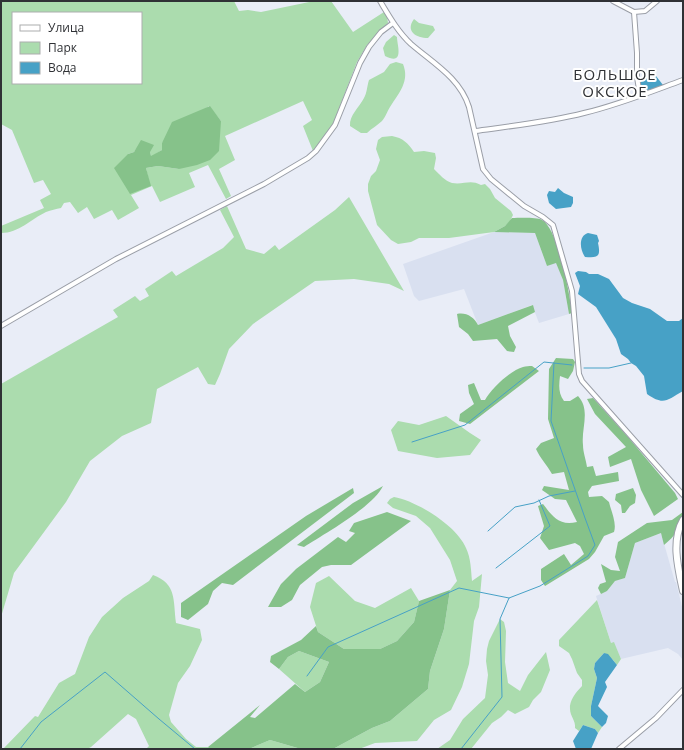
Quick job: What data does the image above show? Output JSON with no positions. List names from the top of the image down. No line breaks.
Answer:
{"districts":["БОЛЬШОЕ ОКСКОЕ"],"legend":["Улица","Парк","Вода"]}
